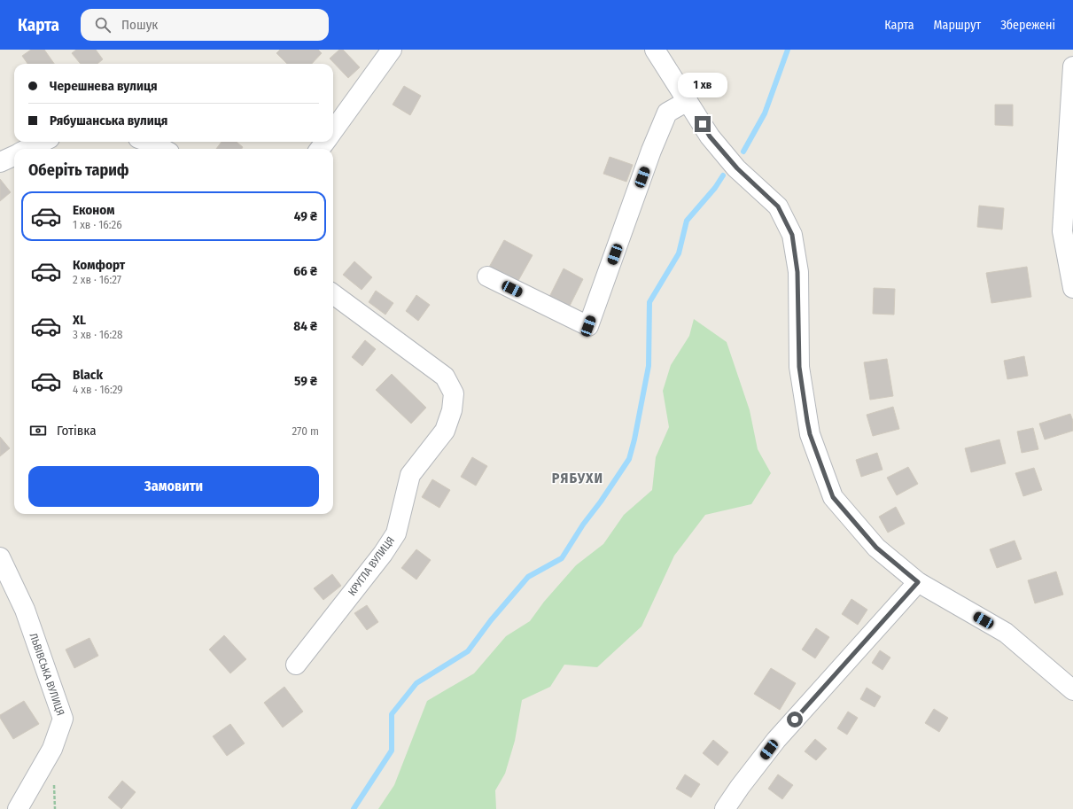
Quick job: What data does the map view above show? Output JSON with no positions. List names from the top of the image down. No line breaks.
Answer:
{"streets":{"street":["КРУГЛА ВУЛИЦЯ","ЛЬВІВСЬКА ВУЛИЦЯ"]},"districts":["РЯБУХИ"],"page":{"header":"Карта","search":"Пошук","nav":["Карта","Маршрут","Збережені"],"banner":["Черешнева вулиця","Рябушанська вулиця"],"bubble":"1 хв","heading":"Оберіть тариф","list":[{"name":"Економ","note":"1 хв · 16:26","value":"49 ₴"},{"name":"Комфорт","note":"2 хв · 16:27","value":"66 ₴"},{"name":"XL","note":"3 хв · 16:28","value":"84 ₴"},{"name":"Black","note":"4 хв · 16:29","value":"59 ₴"}],"pay":["Готівка","270 m"],"buttons":"Замовити"}}
